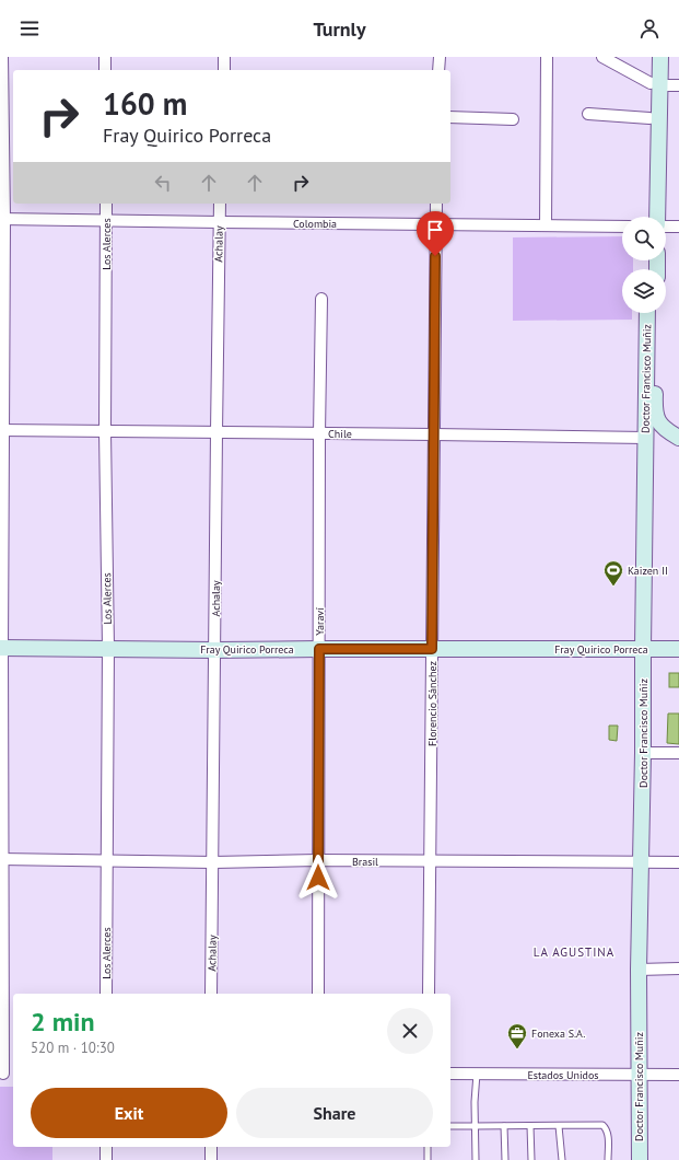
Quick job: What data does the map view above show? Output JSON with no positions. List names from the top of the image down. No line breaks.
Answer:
{"streets":{"main road":["Doctor Francisco Muñiz","Chile","Fray Quirico Porreca"],"street":["Colombia","Los Alerces","Achalay","Yaraví","Florencio Sánchez","Brasil","Estados Unidos"]},"crossings":[["Colombia","Los Alerces"],["Colombia","Achalay"],["Colombia","Florencio Sánchez"],["Los Alerces","Chile"],["Los Alerces","Fray Quirico Porreca"],["Los Alerces","Brasil"],["Achalay","Chile"],["Achalay","Fray Quirico Porreca"],["Achalay","Brasil"],["Doctor Francisco Muñiz","Chile"],["Doctor Francisco Muñiz","Fray Quirico Porreca"],["Doctor Francisco Muñiz","Brasil"],["Doctor Francisco Muñiz","Estados Unidos"],["Chile","Yaraví"],["Chile","Florencio Sánchez"],["Yaraví","Fray Quirico Porreca"],["Yaraví","Brasil"],["Fray Quirico Porreca","Florencio Sánchez"],["Florencio Sánchez","Brasil"]],"districts":["LA AGUSTINA"],"places":{"sports":["Kaizen II"],"office":["Fonexa S.A."]},"page":{"header":"Turnly","turn":["160 m","Fray Quirico Porreca"],"heading":["2 min","520 m · 10:30"],"buttons":["Exit","Share"]}}
